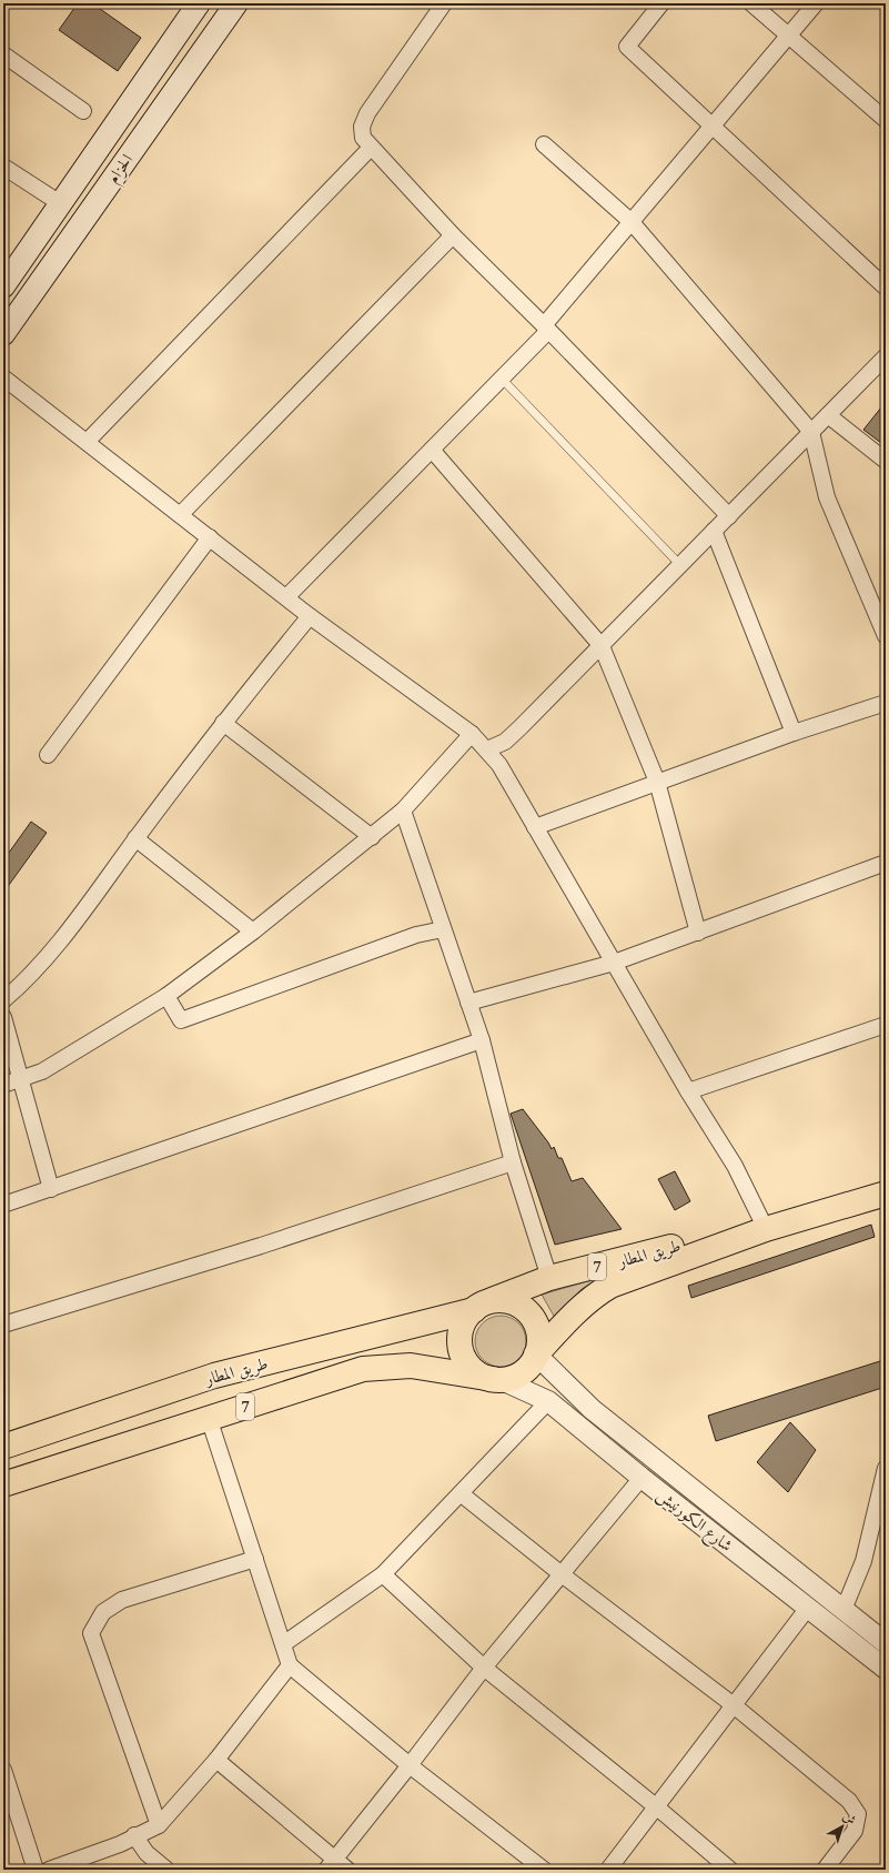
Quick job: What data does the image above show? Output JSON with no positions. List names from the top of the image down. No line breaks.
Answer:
{"streets":{"highway":["طريق المطار","7"],"main road":["الحزام"],"street":["شارع الكورنيش"]},"crossings":[["طريق المطار","7"],["طريق المطار","شارع الكورنيش"],["7","شارع الكورنيش"]],"north":"top right"}
